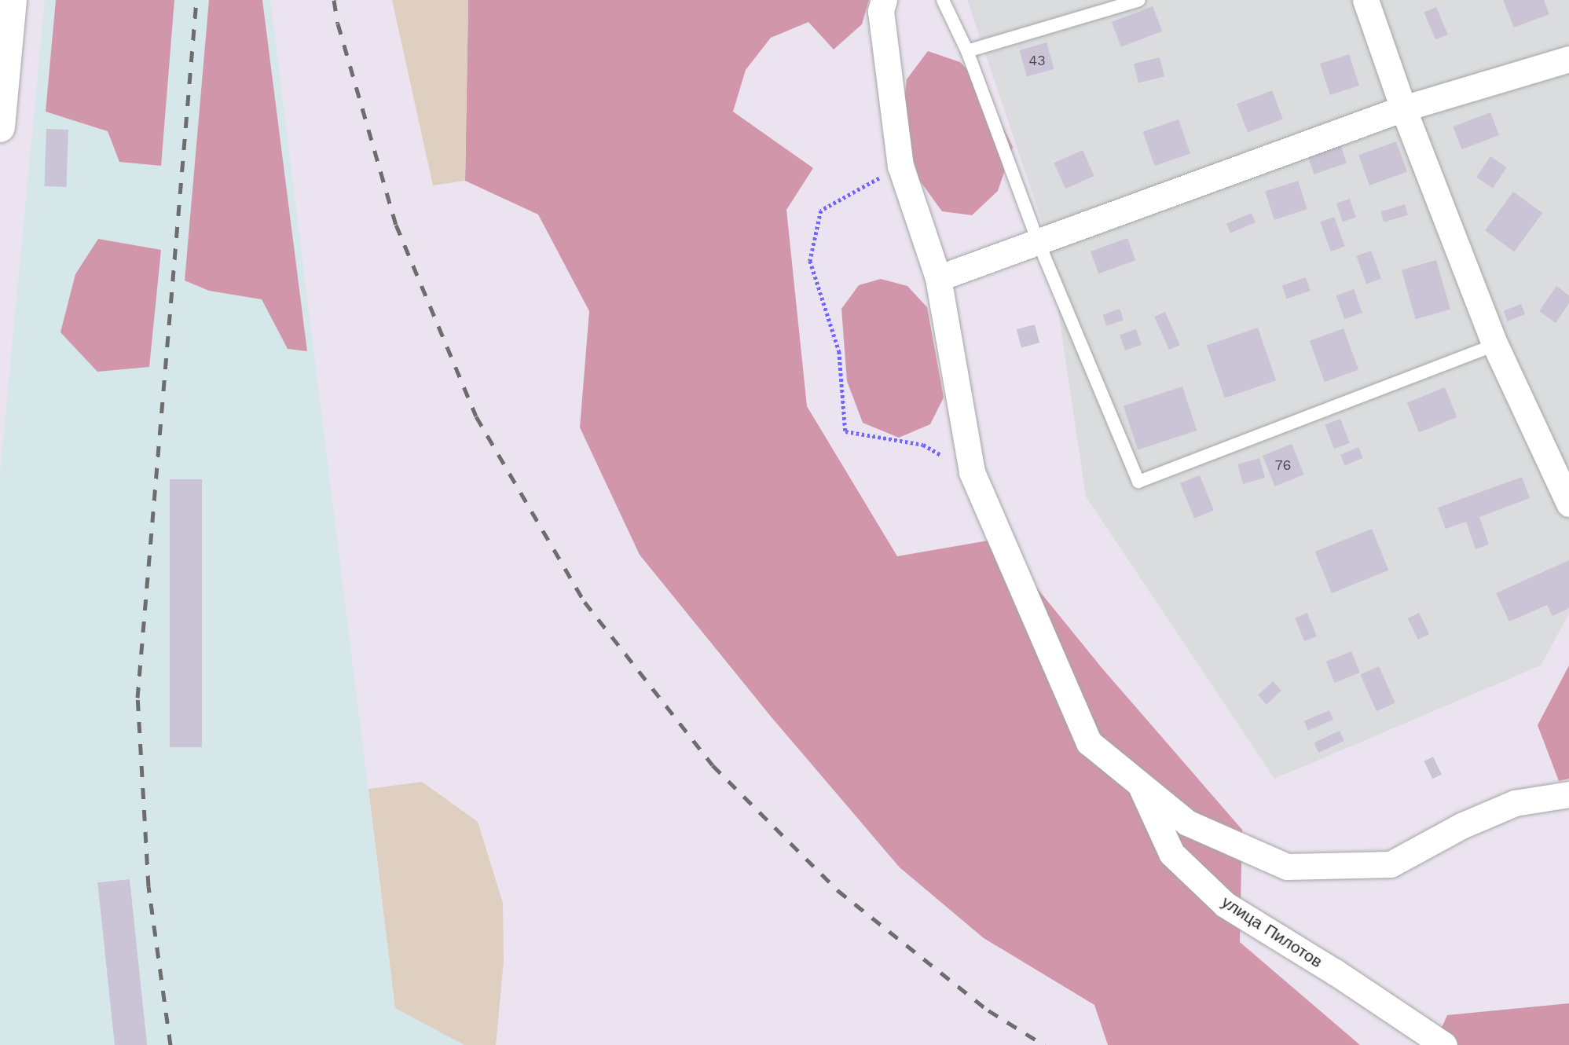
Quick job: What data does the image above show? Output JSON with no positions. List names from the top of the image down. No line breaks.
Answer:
{"streets":{"street":["улица Пилотов"]},"house_numbers":["43","76"]}
